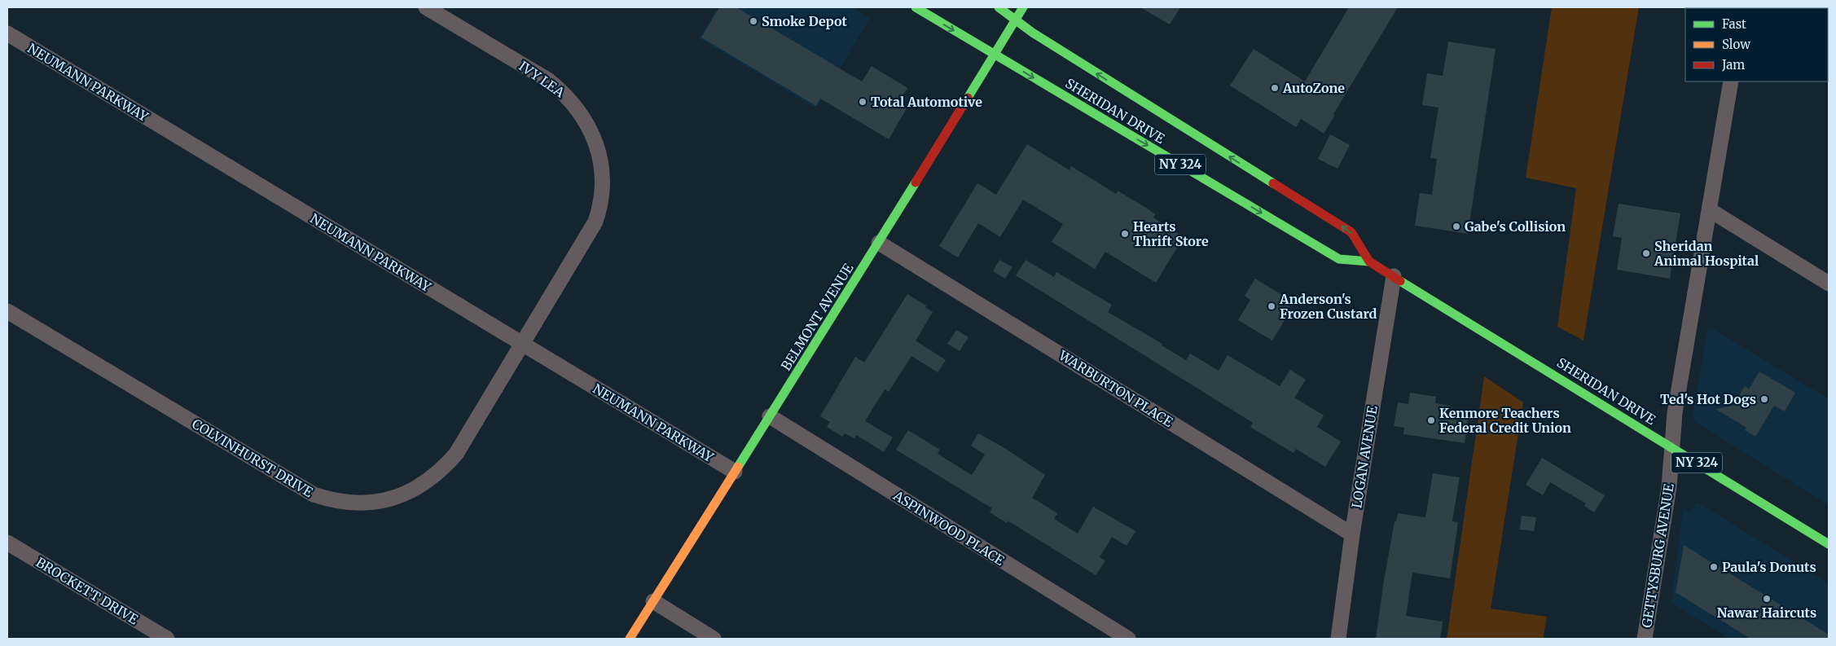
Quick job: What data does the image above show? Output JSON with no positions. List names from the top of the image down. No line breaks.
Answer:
{"streets":{"main road":["SHERIDAN DRIVE","NY 324","BELMONT AVENUE"],"street":["IVY LEA","NEUMANN PARKWAY","WARBURTON PLACE","LOGAN AVENUE","COLVINHURST DRIVE","ASPINWOOD PLACE","GETTYSBURG AVENUE","BROCKETT DRIVE"]},"crossings":[["IVY LEA","NEUMANN PARKWAY"],["IVY LEA","COLVINHURST DRIVE"],["NEUMANN PARKWAY","BELMONT AVENUE"],["NEUMANN PARKWAY","COLVINHURST DRIVE"],["SHERIDAN DRIVE","BELMONT AVENUE"],["SHERIDAN DRIVE","LOGAN AVENUE"],["SHERIDAN DRIVE","GETTYSBURG AVENUE"],["BELMONT AVENUE","WARBURTON PLACE"],["BELMONT AVENUE","ASPINWOOD PLACE"],["WARBURTON PLACE","LOGAN AVENUE"]],"places":["Smoke Depot","AutoZone","Total Automotive","Gabe's Collision","Hearts Thrift Store","Sheridan Animal Hospital","Anderson's Frozen Custard","Ted's Hot Dogs","Kenmore Teachers Federal Credit Union","Paula's Donuts","Nawar Haircuts"],"legend":["Fast","Slow","Jam"]}
